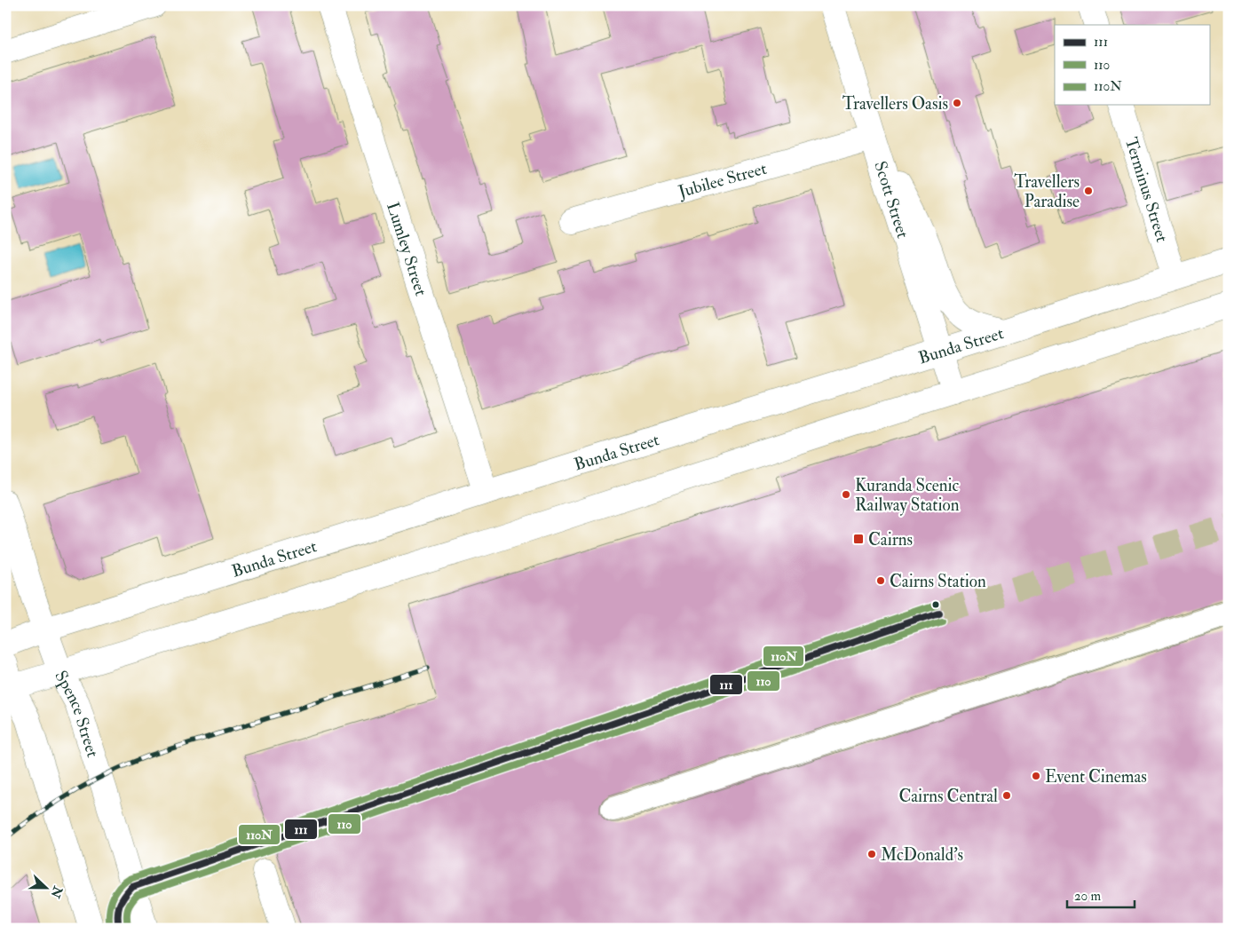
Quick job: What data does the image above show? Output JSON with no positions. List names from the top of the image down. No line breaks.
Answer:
{"streets":{"street":["Jubilee Street","Terminus Street","Scott Street","Lumley Street","Bunda Street","Spence Street"]},"crossings":[["Jubilee Street","Scott Street"],["Terminus Street","Bunda Street"],["Scott Street","Bunda Street"],["Lumley Street","Bunda Street"],["Bunda Street","Spence Street"]],"places":{"other":["Travellers Oasis","Travellers Paradise","Kuranda Scenic Railway Station","Cairns Station","Event Cinemas","Cairns Central","McDonald's"],"transit":["Cairns"]},"lines":["transit line 110N","transit line 111","transit line 110"],"legend":["111","110","110N"],"scale_bar":"20 m","north":"right"}
